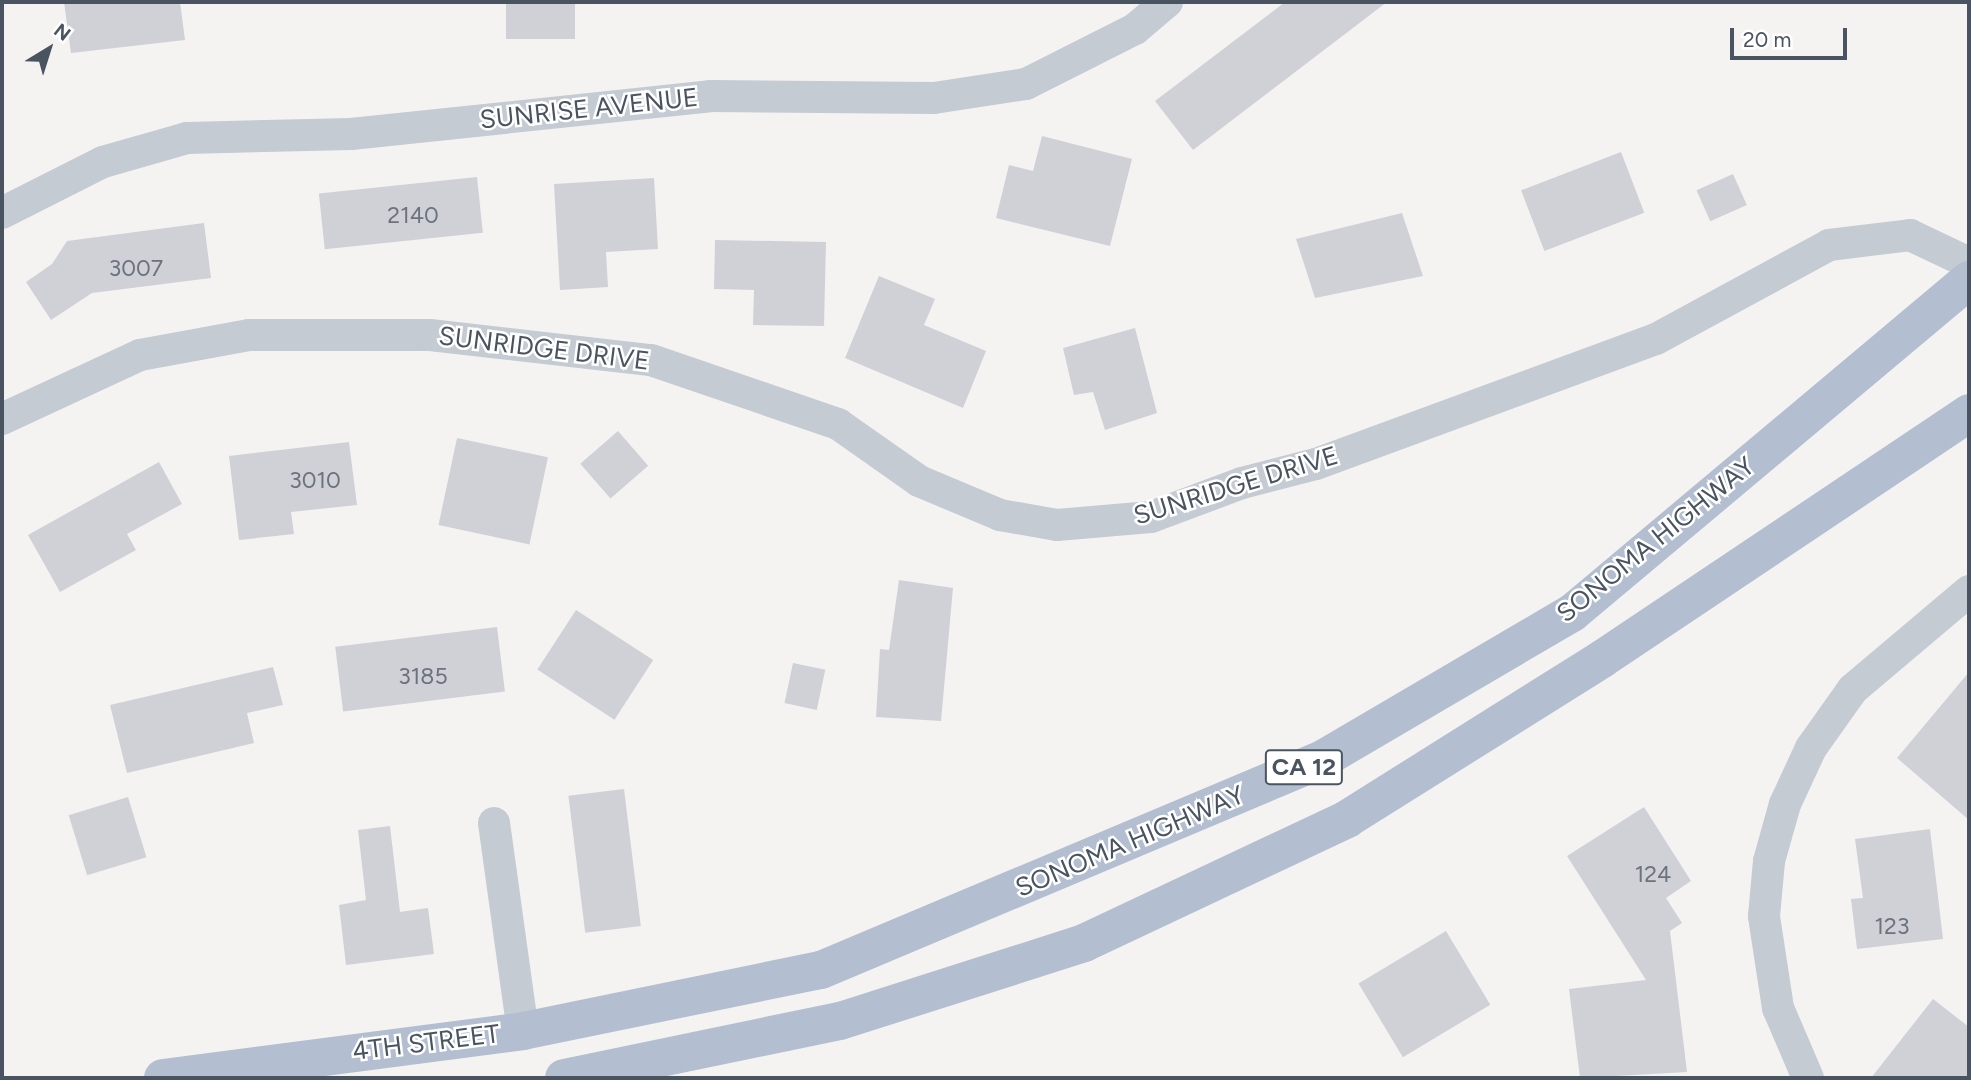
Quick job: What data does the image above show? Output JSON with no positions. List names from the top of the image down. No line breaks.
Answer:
{"streets":{"main road":["SONOMA HIGHWAY","CA 12","4TH STREET"],"street":["SUNRISE AVENUE","SUNRIDGE DRIVE"]},"crossings":[["SONOMA HIGHWAY","4TH STREET"]],"house_numbers":["2140","3007","3010","3185","124","123"],"scale_bar":"20 m","north":"top right"}
